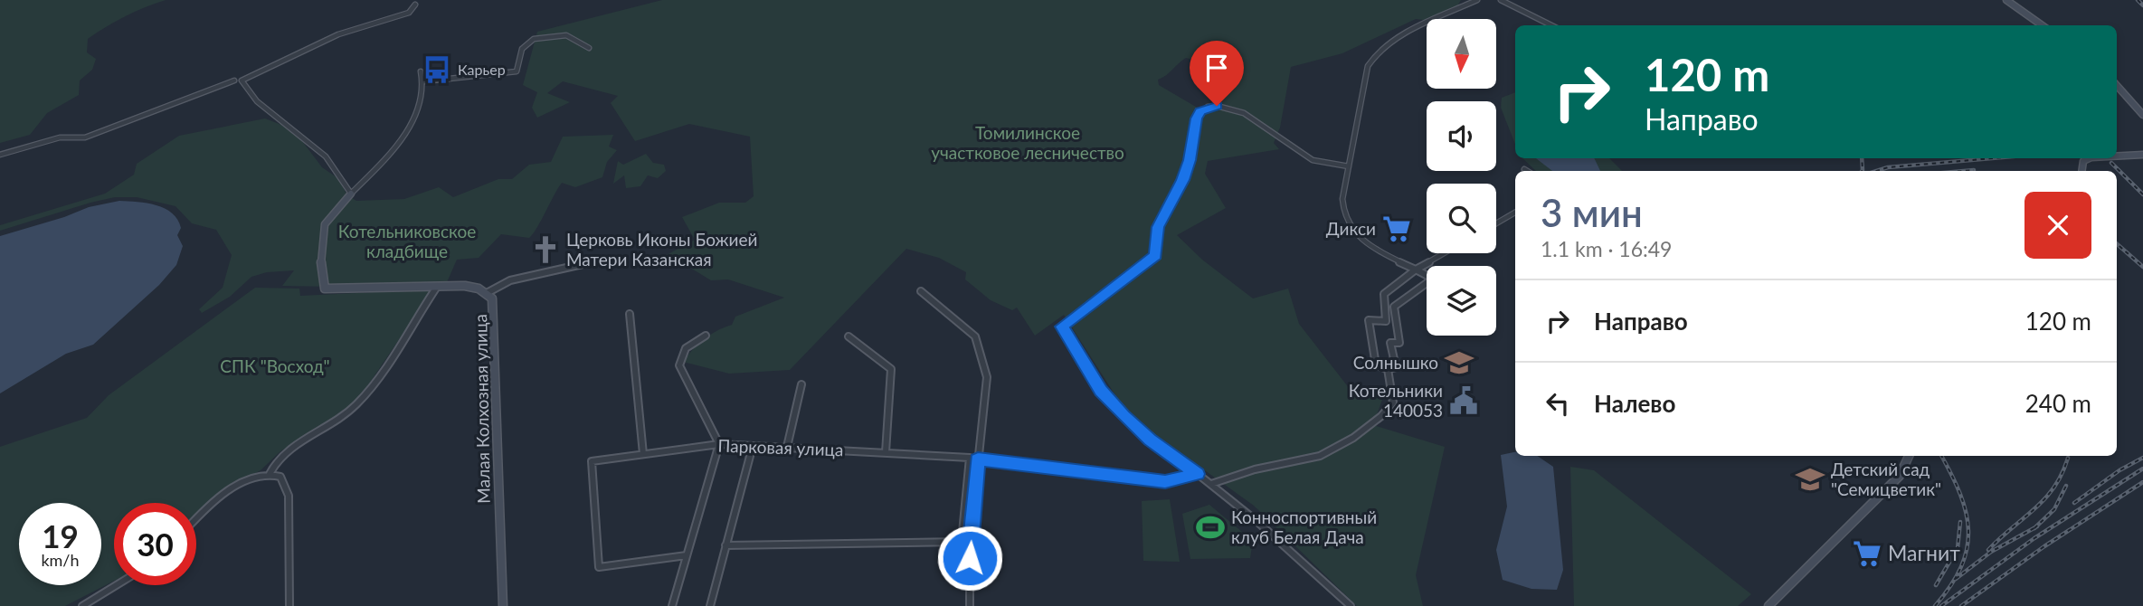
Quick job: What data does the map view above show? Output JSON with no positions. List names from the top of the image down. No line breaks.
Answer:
{"streets":{"street":["Малая Колхозная улица","Парковая улица"]},"parks":["Томилинское участковое лесничество","Котельниковское кладбище","СПК \"Восход\""],"places":{"bus stop":["Карьер"],"supermarket":["Дикси","Магнит"],"church":["Церковь Иконы Божией Матери Казанская"],"school or university":["Солнышко","Детский сад \"Семицветик\""],"public building":["Котельники 140053"],"sports":["Конноспортивный клуб Белая Дача"]},"north":"bottom","page":{"turn":["120 m","Направо"],"heading":["3 мин","1.1 km · 16:49"],"list":[{"name":"Направо","value":"120 m"},{"name":"Налево","value":"240 m"}],"speed":"19 km/h","limit":"30"}}
